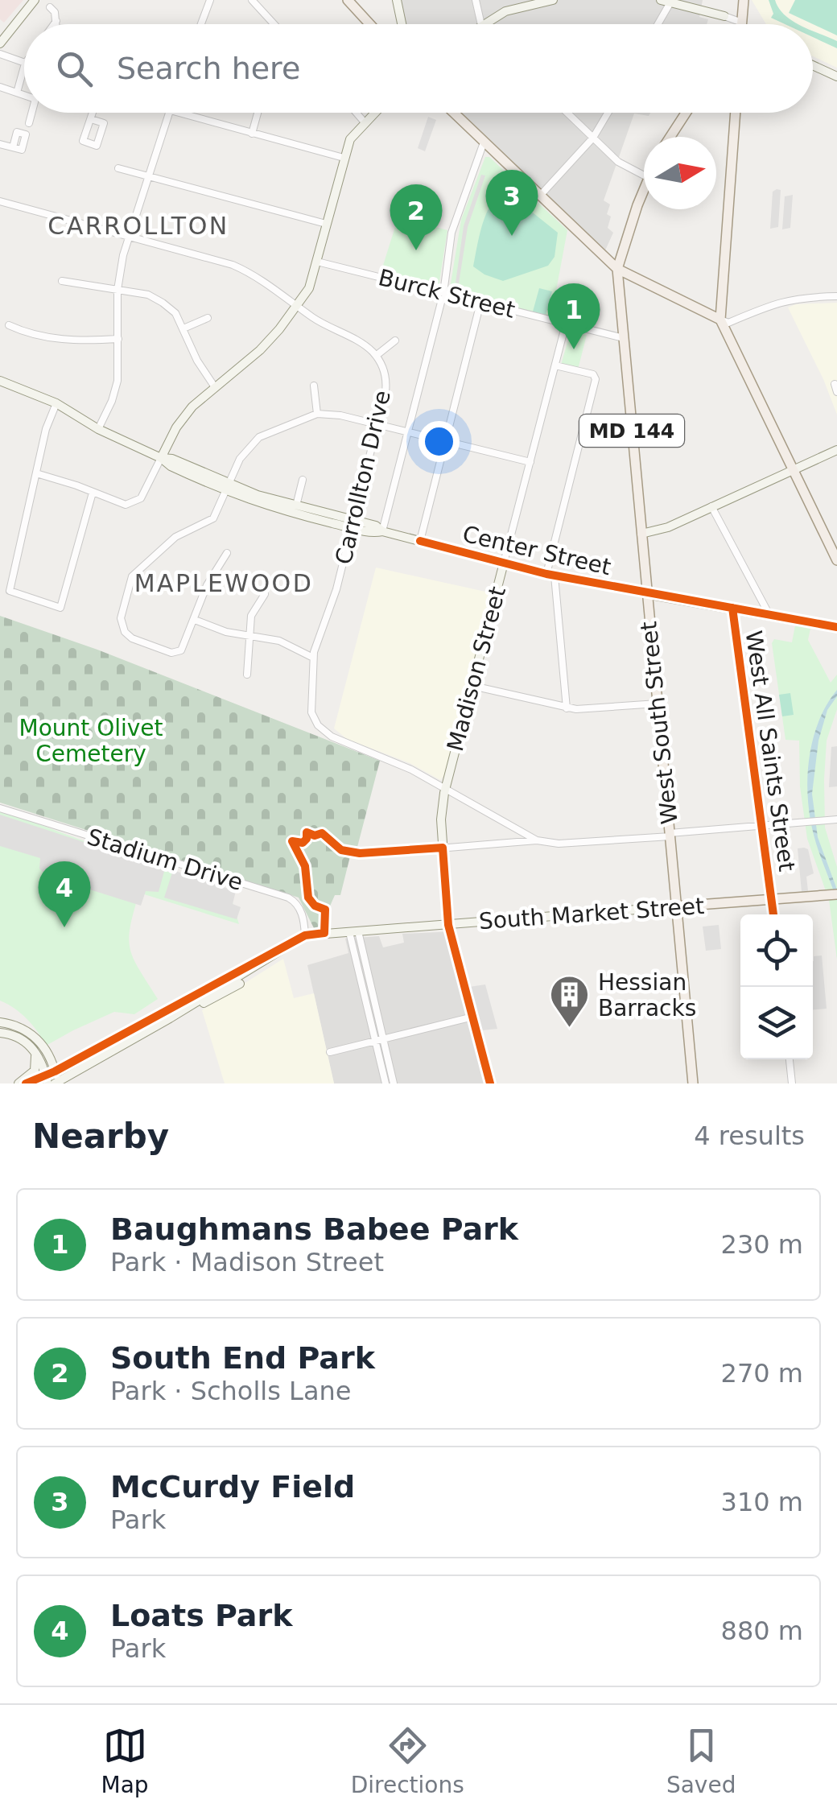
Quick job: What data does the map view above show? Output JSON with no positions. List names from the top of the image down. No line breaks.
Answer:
{"streets":{"main road":["MD 144","West South Street","South Market Street"],"street":["Burck Street","Carrollton Drive","Center Street","Madison Street","West All Saints Street","Stadium Drive"]},"crossings":[["Burck Street","Madison Street"],["Burck Street","West South Street"],["MD 144","West South Street"],["MD 144","South Market Street"],["Carrollton Drive","Center Street"],["Carrollton Drive","Madison Street"],["Center Street","Madison Street"],["Center Street","West South Street"],["Madison Street","South Market Street"],["West South Street","South Market Street"],["West All Saints Street","South Market Street"],["Stadium Drive","South Market Street"]],"districts":["CARROLLTON","MAPLEWOOD"],"parks":["Mount Olivet Cemetery"],"places":{"building":["Hessian Barracks"]},"north":"right","page":{"search":"Search here","pins":["3","2","1","4"],"heading":["Nearby","4 results"],"list":[{"mark":"1","name":"Baughmans Babee Park","note":"Park · Madison Street","value":"230 m"},{"mark":"2","name":"South End Park","note":"Park · Scholls Lane","value":"270 m"},{"mark":"3","name":"McCurdy Field","note":"Park","value":"310 m"},{"mark":"4","name":"Loats Park","note":"Park","value":"880 m"}],"nav":["Map","Directions","Saved"]}}
